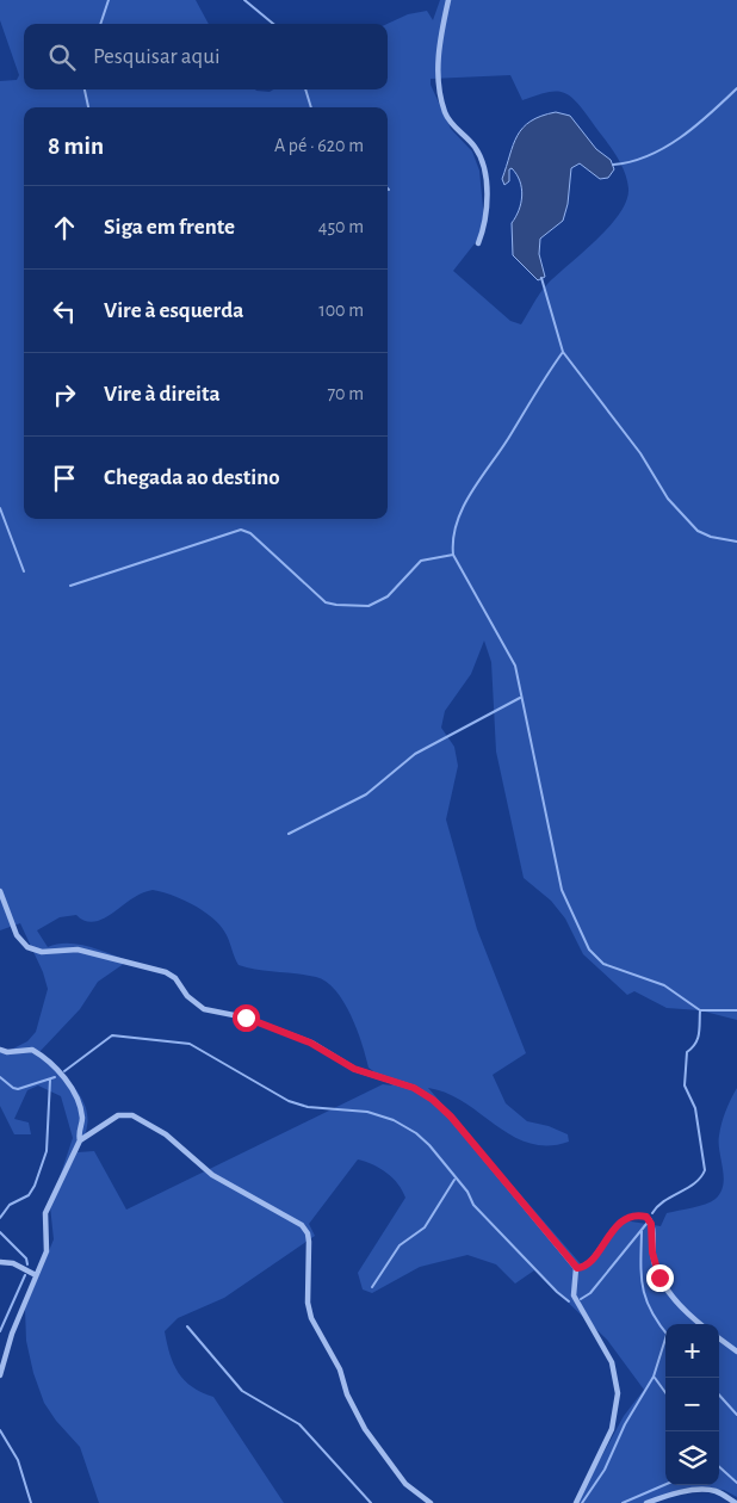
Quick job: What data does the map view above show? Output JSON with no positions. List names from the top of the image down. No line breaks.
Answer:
{"page":{"search":"Pesquisar aqui","heading":["8 min","A pé · 620 m"],"list":[["Siga em frente","450 m"],["Vire à esquerda","100 m"],["Vire à direita","70 m"],"Chegada ao destino"],"map_buttons":["+","−"]}}
